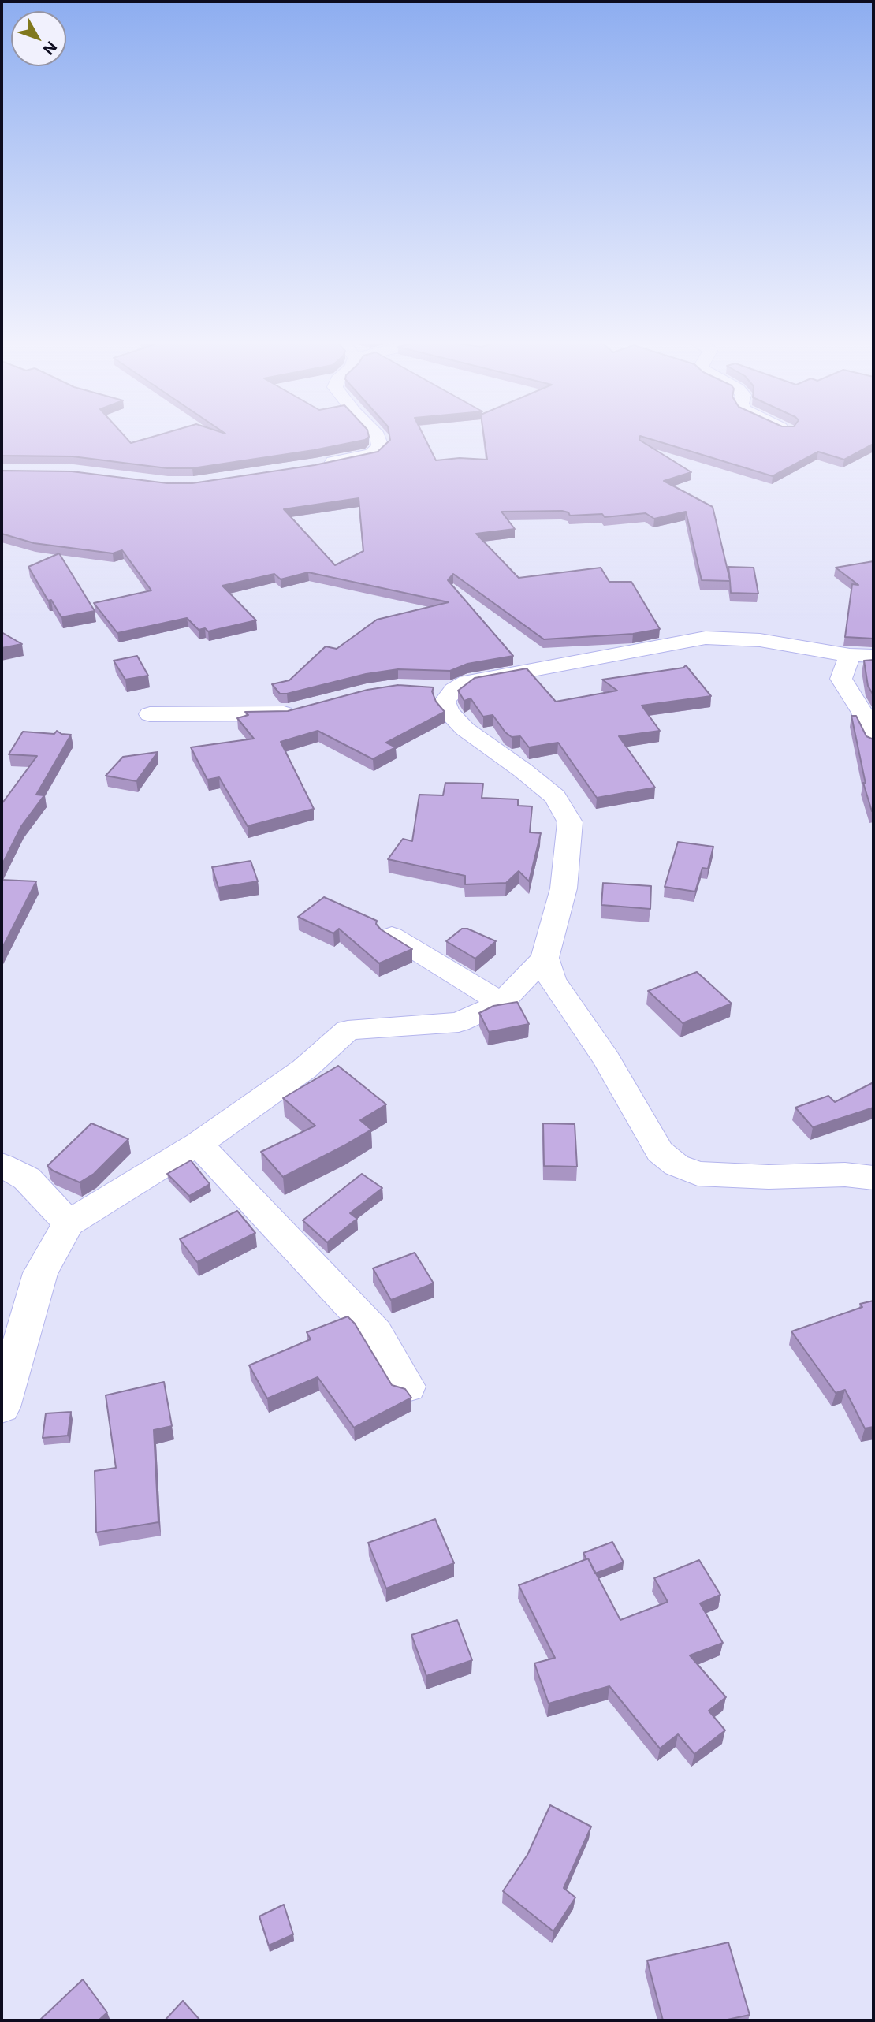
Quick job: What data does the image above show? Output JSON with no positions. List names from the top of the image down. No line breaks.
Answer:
{"north":"bottom right"}
